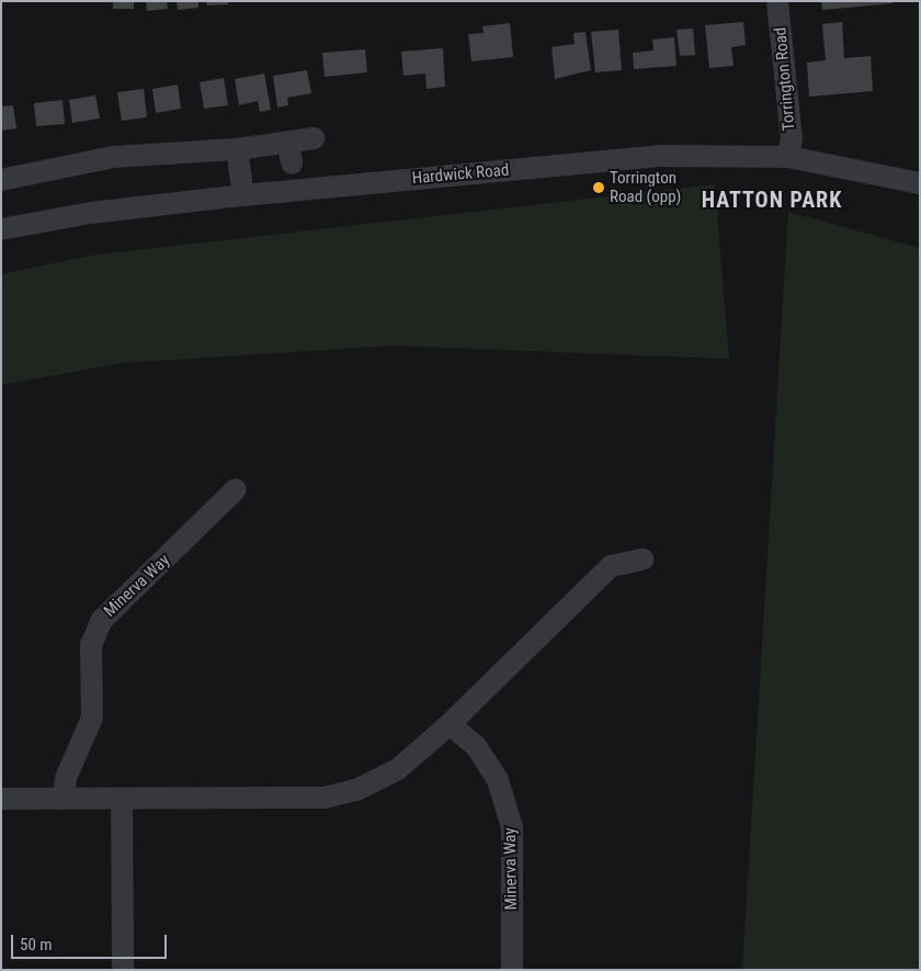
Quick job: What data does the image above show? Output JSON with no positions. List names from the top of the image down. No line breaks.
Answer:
{"streets":{"street":["Torrington Road","Hardwick Road","Minerva Way"]},"crossings":[["Torrington Road","Hardwick Road"]],"districts":["HATTON PARK"],"places":["Torrington Road (opp)"],"scale_bar":"50 m"}
